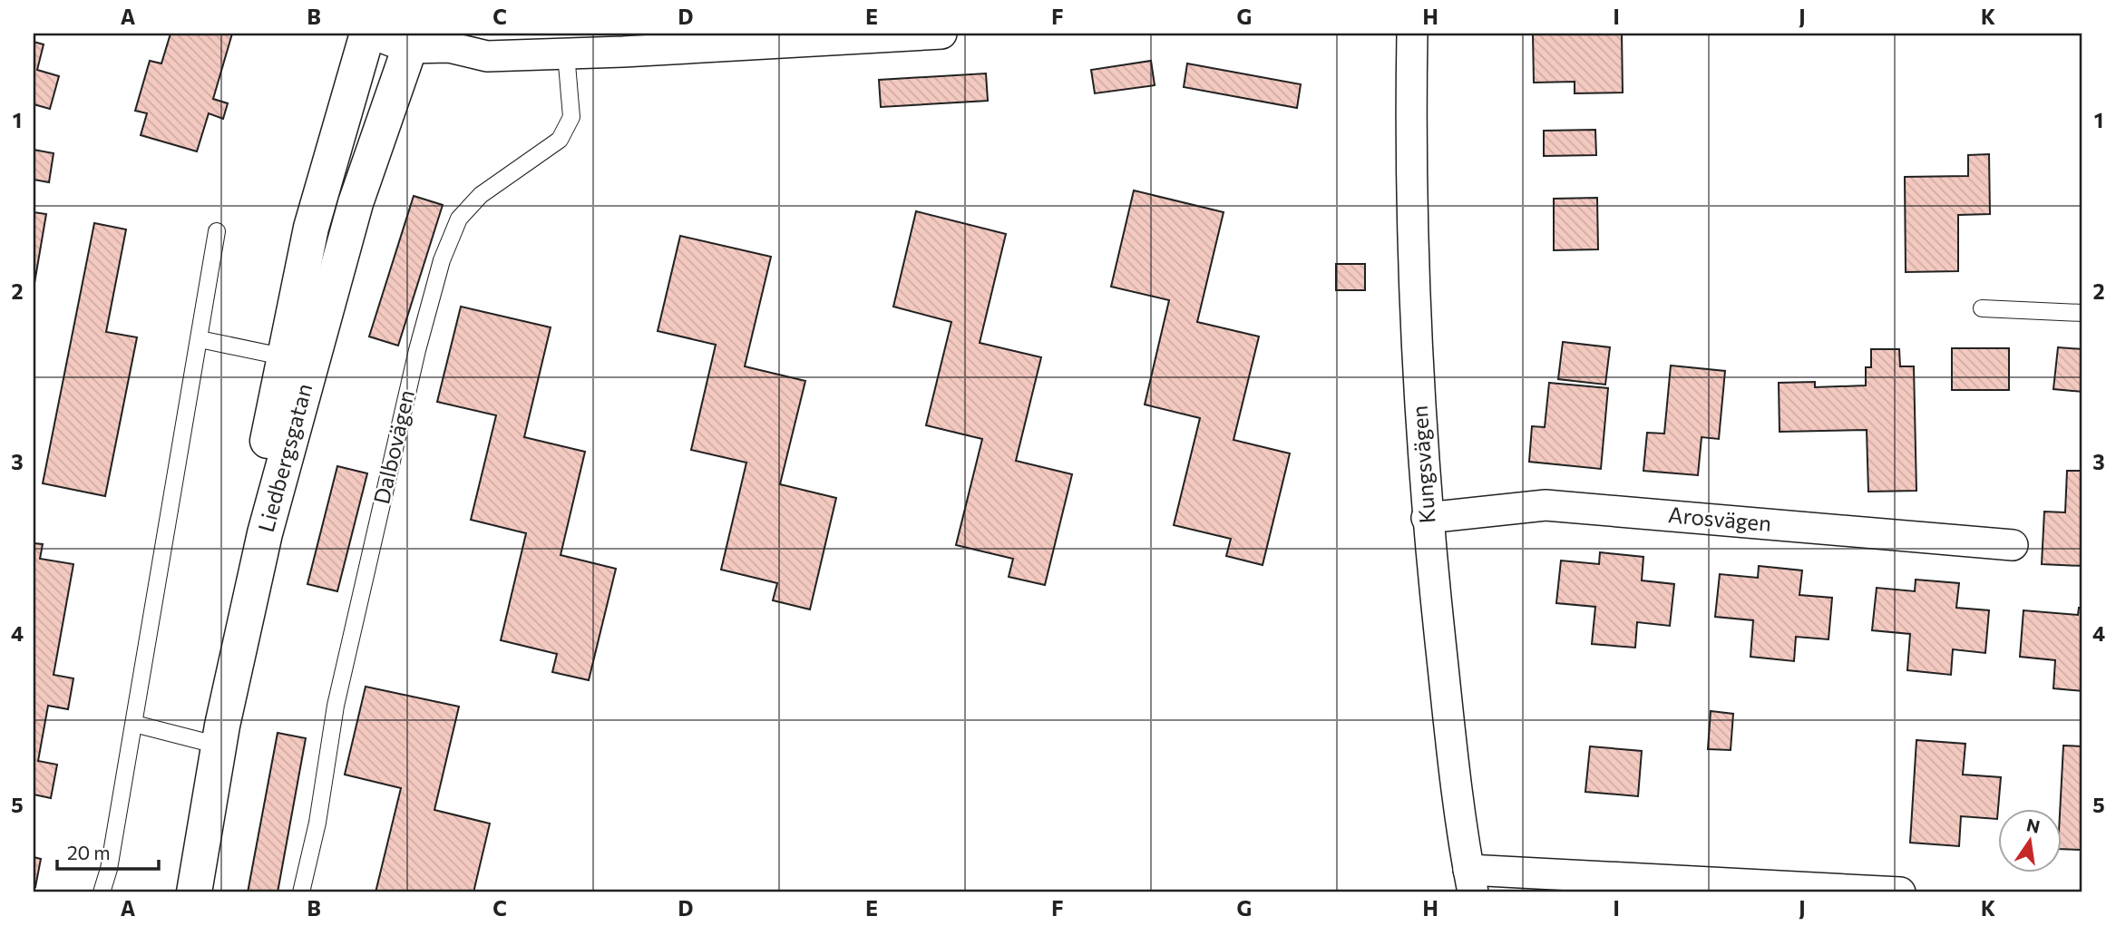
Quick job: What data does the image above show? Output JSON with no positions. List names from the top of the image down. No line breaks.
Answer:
{"streets":{"street":["Liedbergsgatan","Kungsvägen","Arosvägen"],"lane":["Dalbovägen"]},"crossings":[["Kungsvägen","Arosvägen"]],"scale_bar":"20 m","north":"top","grid":{"columns":["A","B","C","D","E","F","G","H","I","J","K"],"rows":["1","2","3","4","5"]}}
